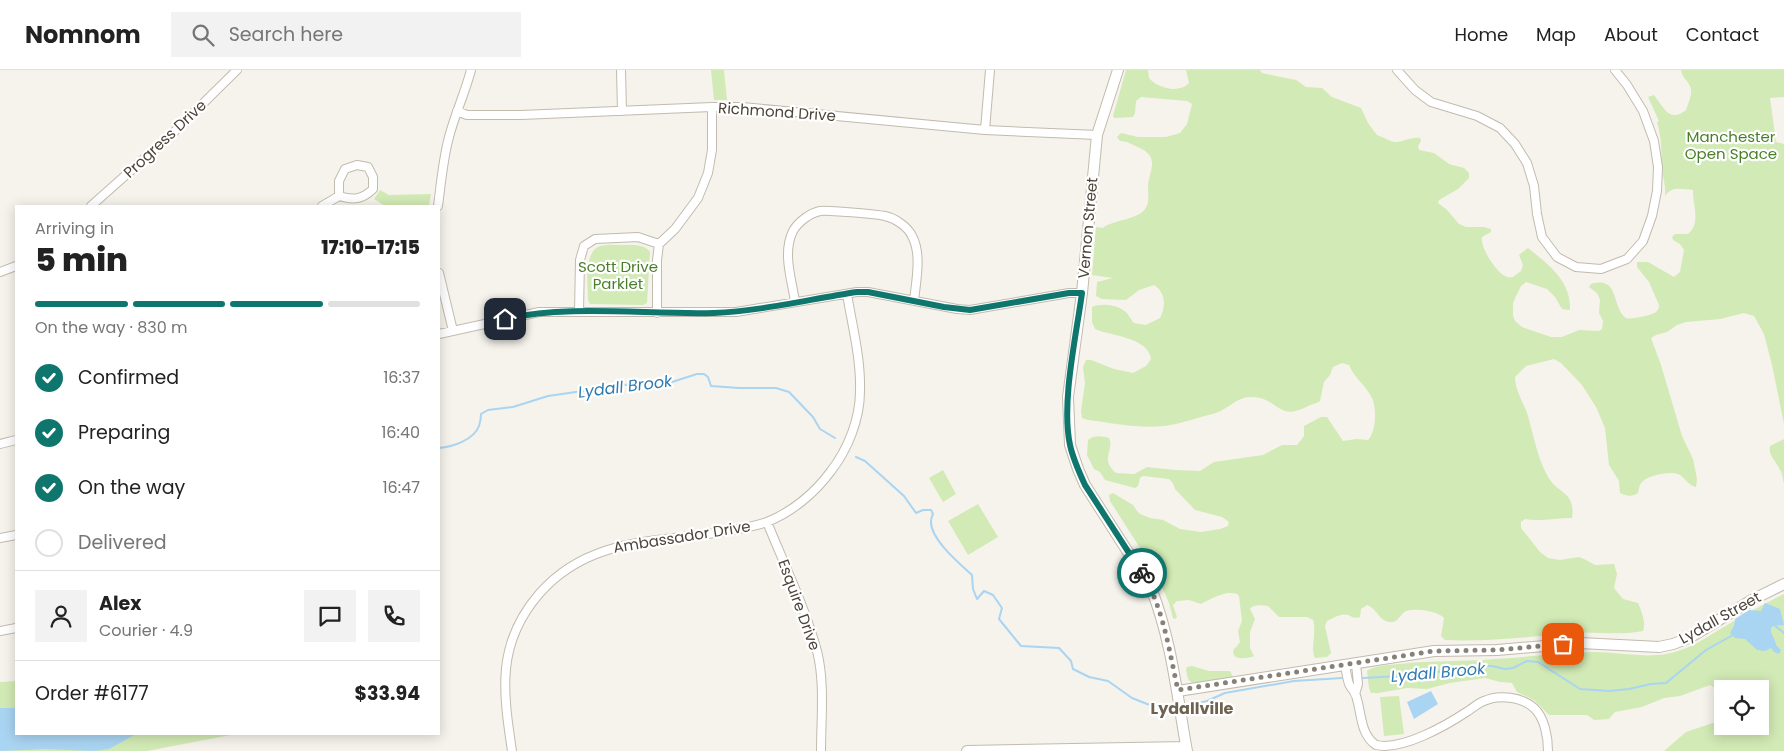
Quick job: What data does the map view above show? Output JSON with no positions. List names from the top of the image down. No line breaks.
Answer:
{"streets":{"street":["Richmond Drive","Progress Drive","Vernon Street","Ambassador Drive","Esquire Drive","Lydall Street"]},"crossings":[["Richmond Drive","Vernon Street"],["Vernon Street","Lydall Street"],["Ambassador Drive","Esquire Drive"]],"districts":["Lydallville"],"water":["Lydall Brook"],"parks":["Manchester Open Space","Scott Drive Parklet"],"page":{"header":"Nomnom","search":"Search here","nav":["Home","Map","About","Contact"],"heading":["5 min","Arriving in","17:10–17:15"],"panel":["Alex","Courier · 4.9","Order #6177","$33.94"],"bar":"On the way · 830 m","list":[["Confirmed","16:37"],["Preparing","16:40"],["On the way","16:47"],"Delivered"]}}
